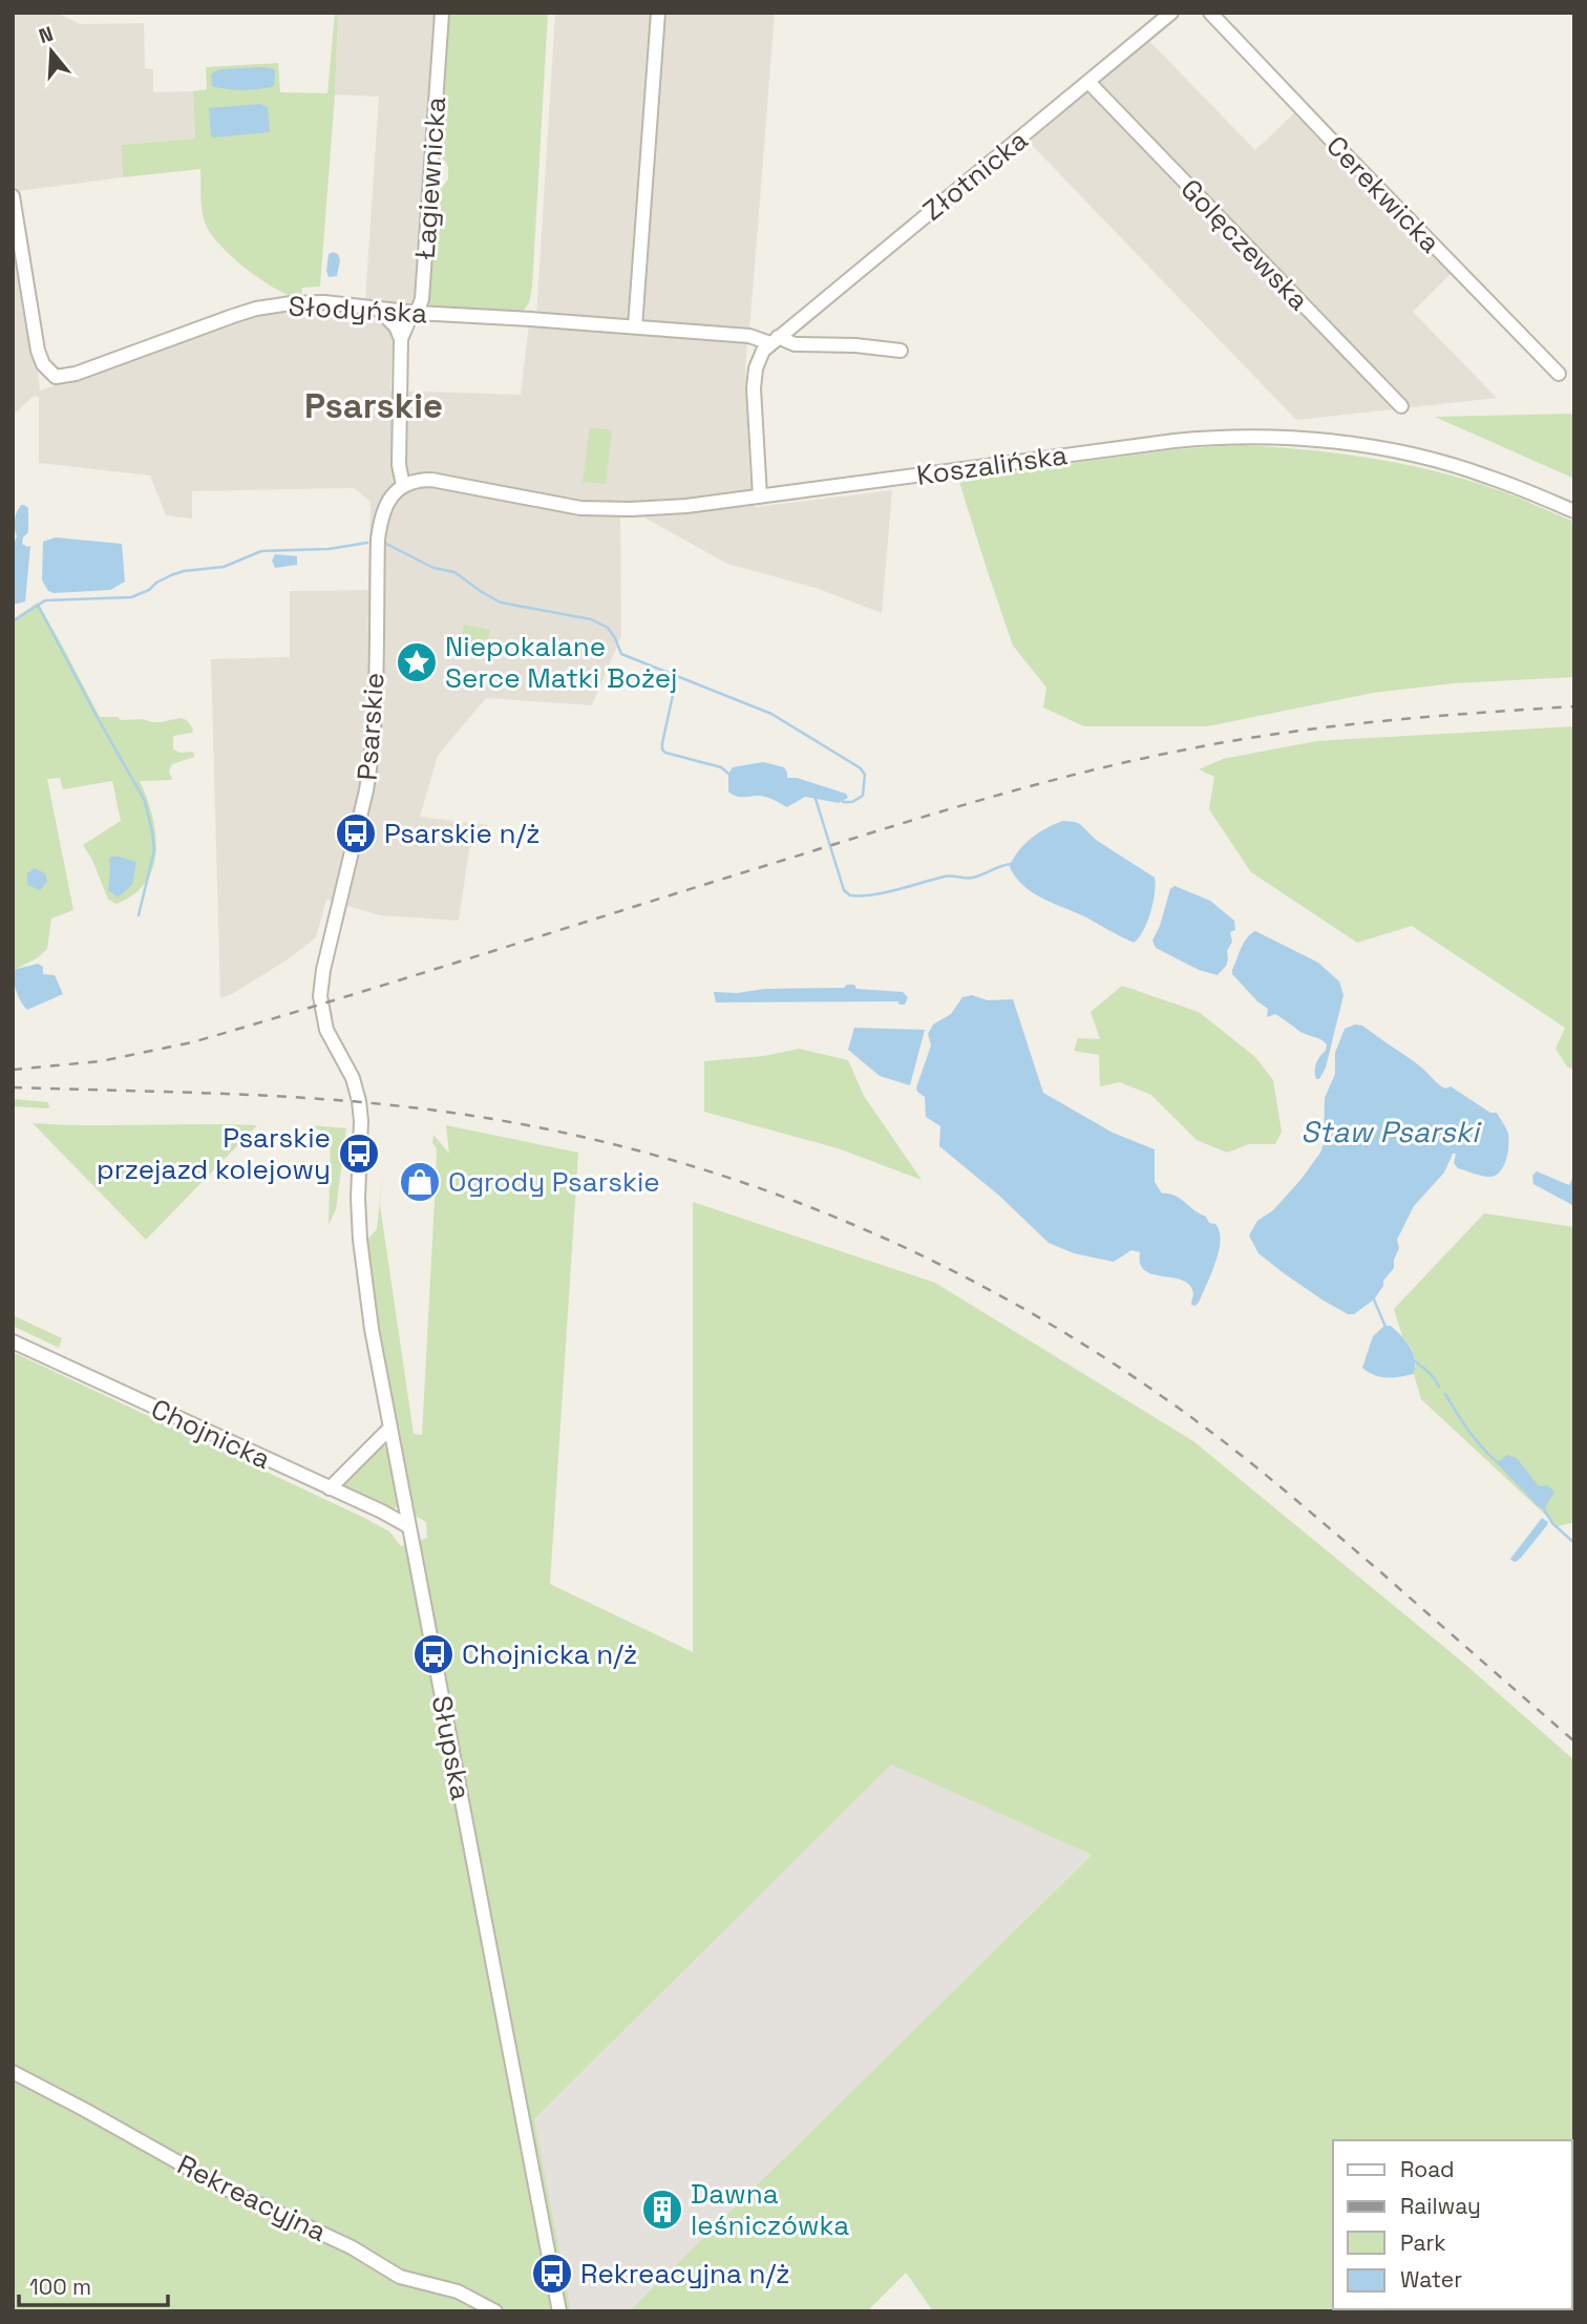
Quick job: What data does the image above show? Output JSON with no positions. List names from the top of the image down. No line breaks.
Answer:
{"streets":{"street":["Złotnicka","Łagiewnicka","Cerekwicka","Golęczewska","Słodyńska","Koszalińska","Psarskie","Chojnicka","Słupska","Rekreacyjna"]},"crossings":[["Złotnicka","Golęczewska"],["Złotnicka","Słodyńska"],["Złotnicka","Koszalińska"],["Łagiewnicka","Słodyńska"],["Koszalińska","Psarskie"],["Psarskie","Słupska"],["Chojnicka","Słupska"]],"districts":["Psarskie"],"water":["Staw Psarski"],"places":{"place":["Niepokalane Serce Matki Bożej"],"bus stop":["Psarskie n/ż","Psarskie przejazd kolejowy","Chojnicka n/ż","Rekreacyjna n/ż"],"shop":["Ogrody Psarskie"],"building":["Dawna leśniczówka"]},"legend":["Road","Railway","Park","Water"],"scale_bar":"100 m","north":"top"}
